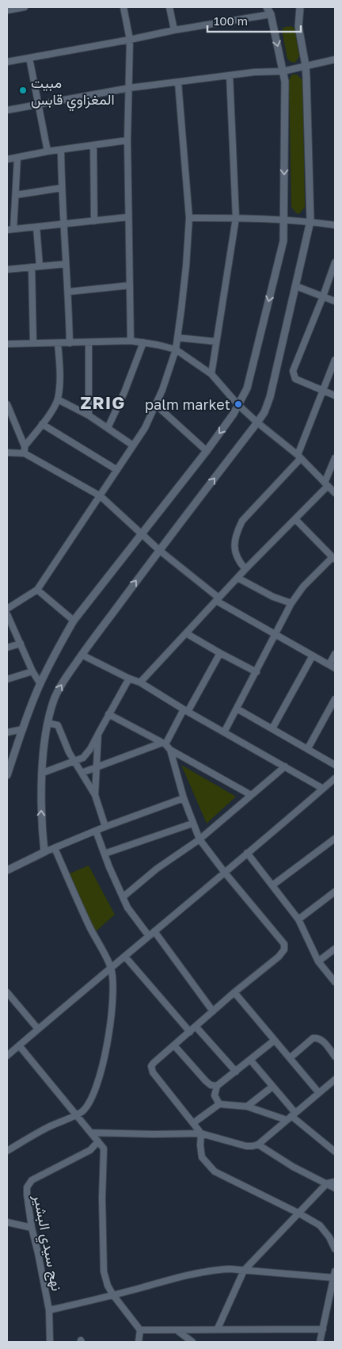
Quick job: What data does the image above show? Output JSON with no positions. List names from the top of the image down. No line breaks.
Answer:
{"streets":{"street":["نهج سيدي البشير"]},"districts":["ZRIG"],"places":["مبيت المغزاوي قابس","palm market"],"scale_bar":"100 m"}
